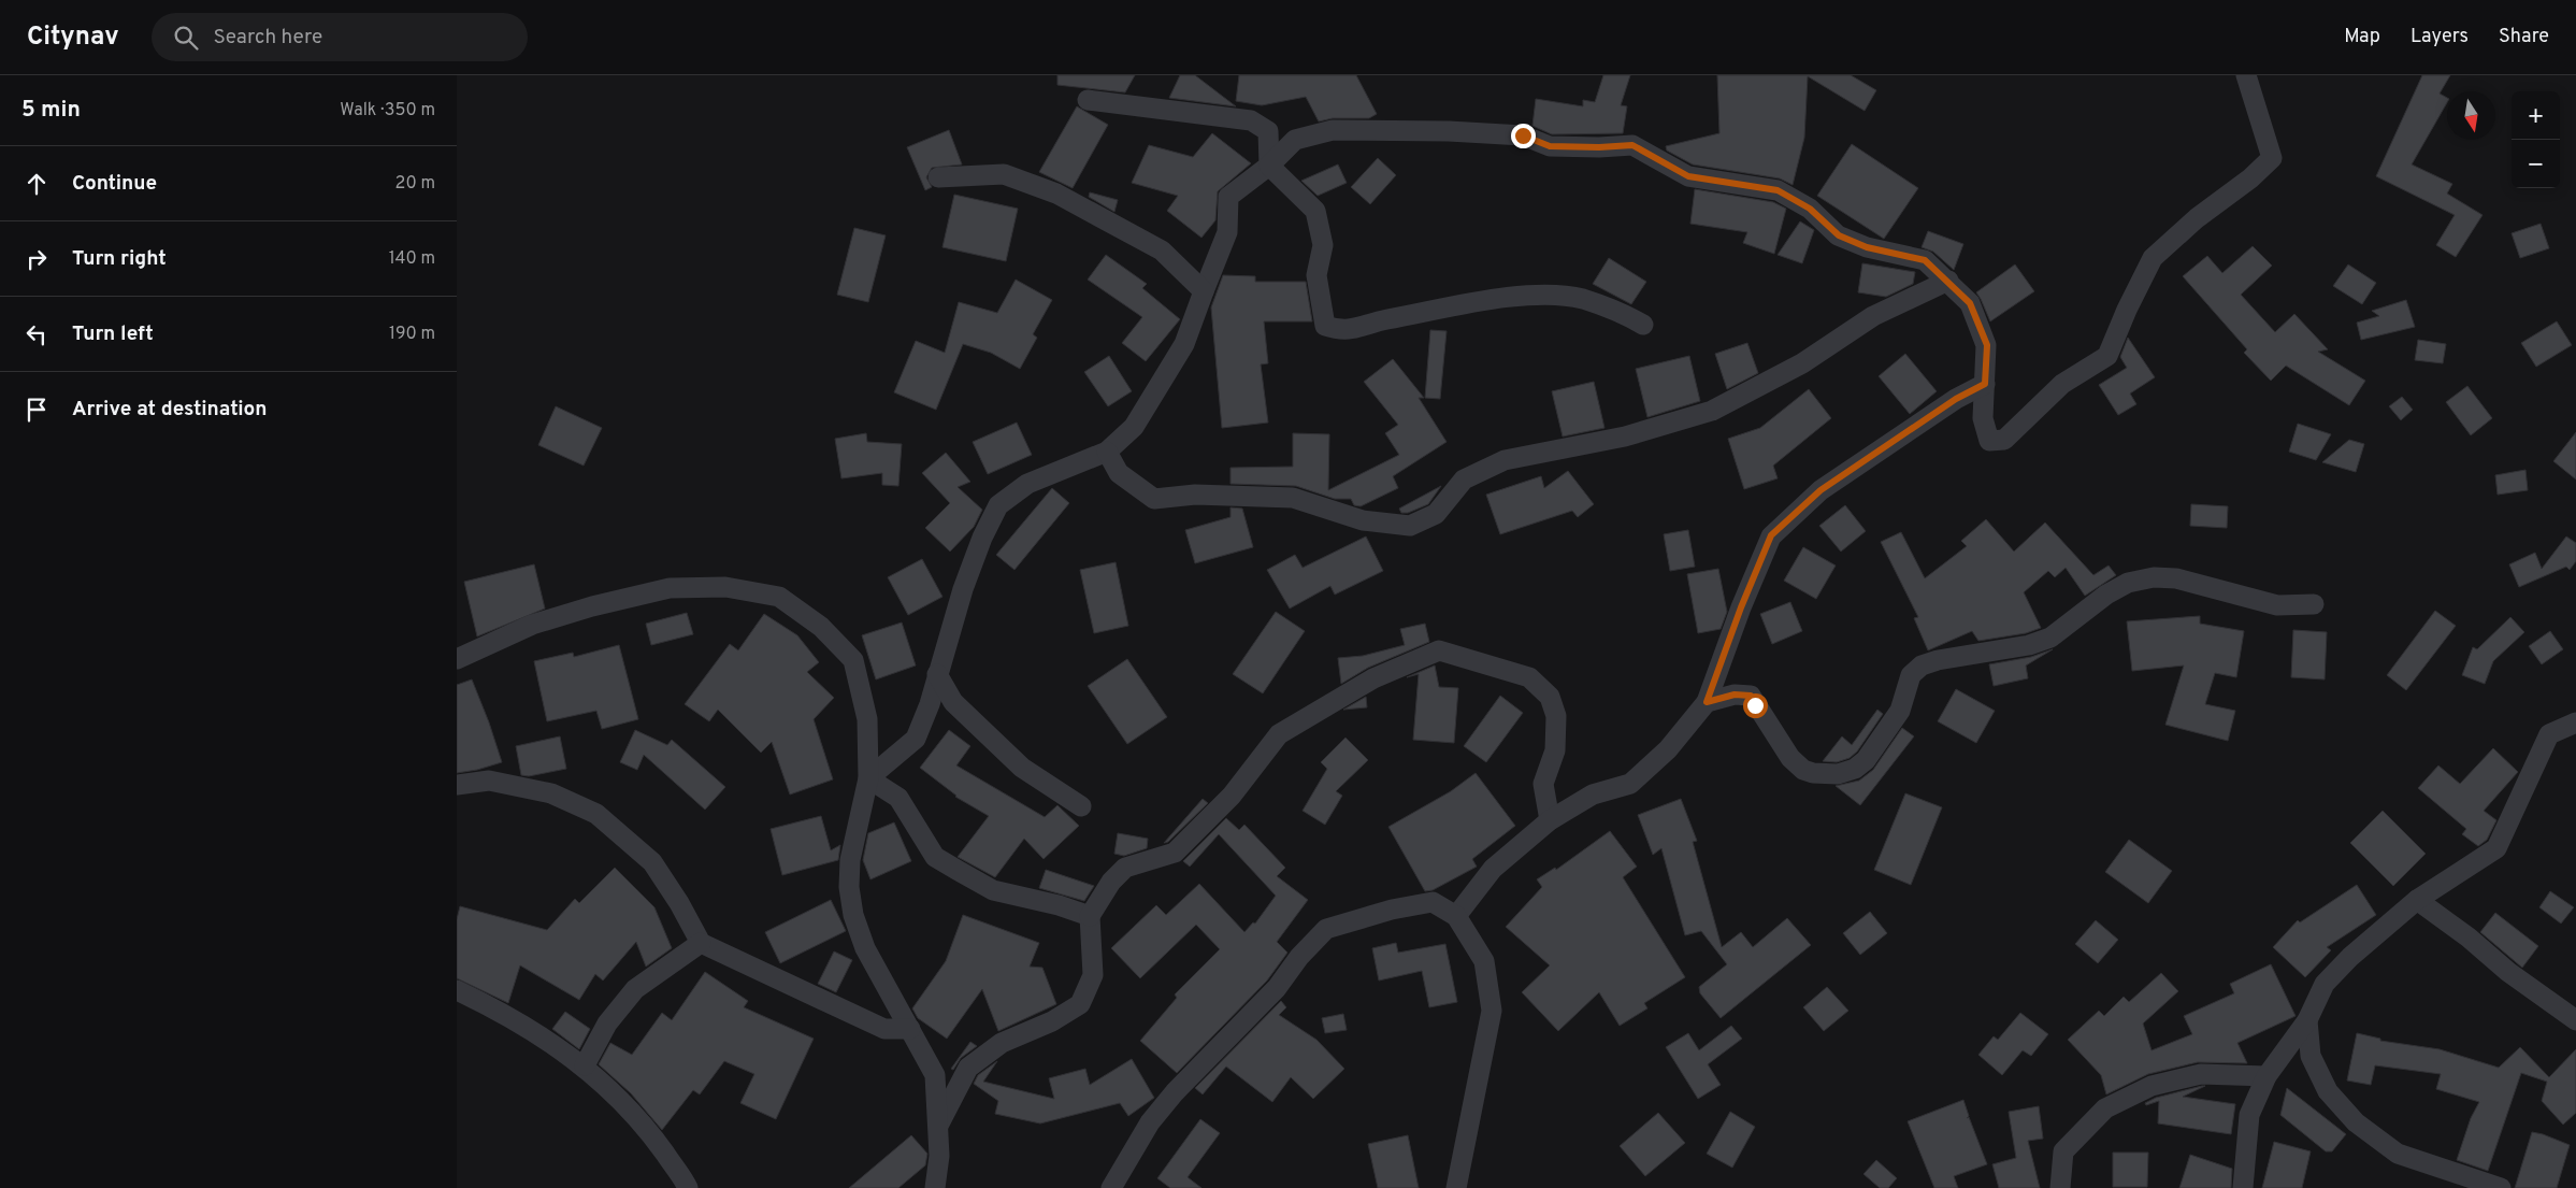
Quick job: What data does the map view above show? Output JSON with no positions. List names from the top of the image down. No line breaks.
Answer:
{"north":"bottom","page":{"header":"Citynav","search":"Search here","nav":["Map","Layers","Share"],"heading":["5 min","Walk · 350 m"],"map_buttons":["+","−"],"list":[["Continue","20 m"],["Turn right","140 m"],["Turn left","190 m"],"Arrive at destination"]}}
